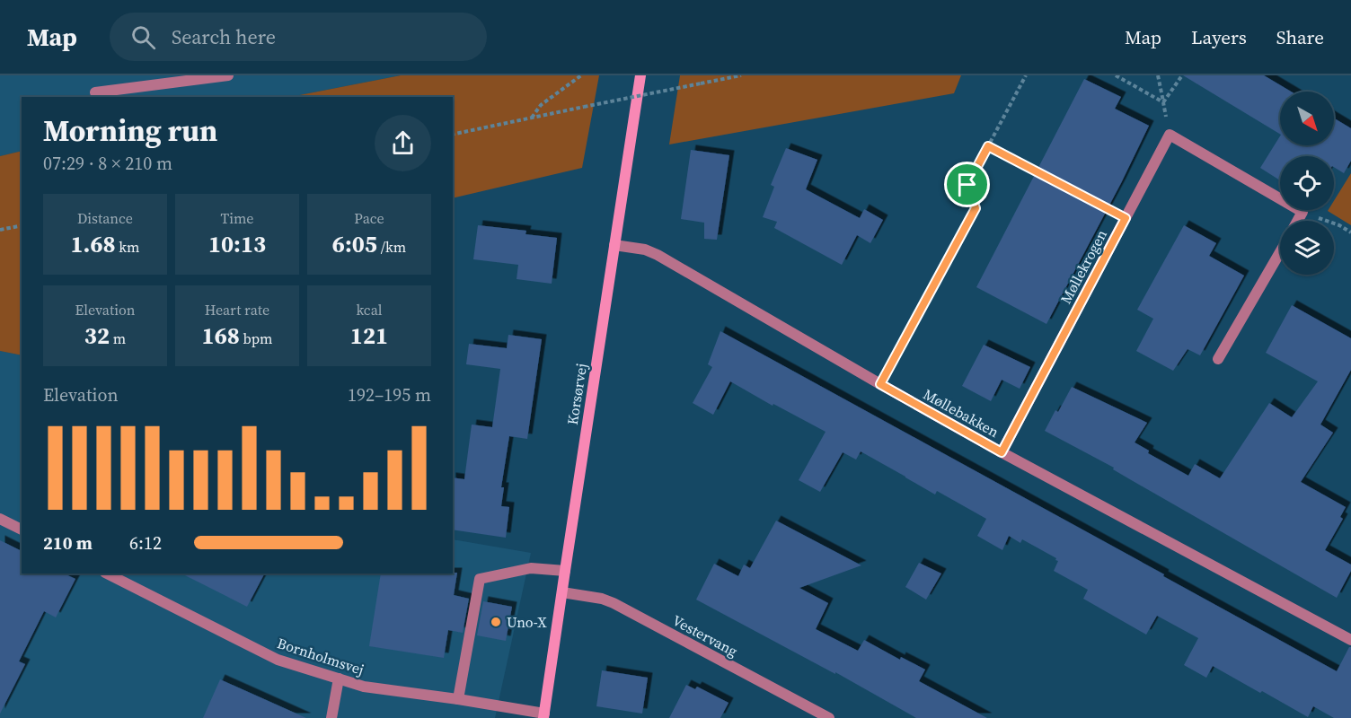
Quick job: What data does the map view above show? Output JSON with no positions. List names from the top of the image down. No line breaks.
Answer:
{"streets":{"street":["Møllekrogen","Korsørvej","Møllebakken","Vestervang","Bornholmsvej"]},"crossings":[["Møllekrogen","Møllebakken"],["Korsørvej","Møllebakken"],["Korsørvej","Vestervang"],["Korsørvej","Bornholmsvej"]],"places":["Uno-X"],"north":"bottom right","page":{"header":"Map","search":"Search here","nav":["Map","Layers","Share"],"heading":["Morning run","07:29 · 8 × 210 m"],"stats":[["Distance","1.68 km"],["Time","10:13"],["Pace","6:05 /km"],["Elevation","32 m"],["Heart rate","168 bpm"],["kcal","121"]],"chart":["Elevation","192–195 m"],"list":[{"name":"210 m","note":"6:12"}]}}
